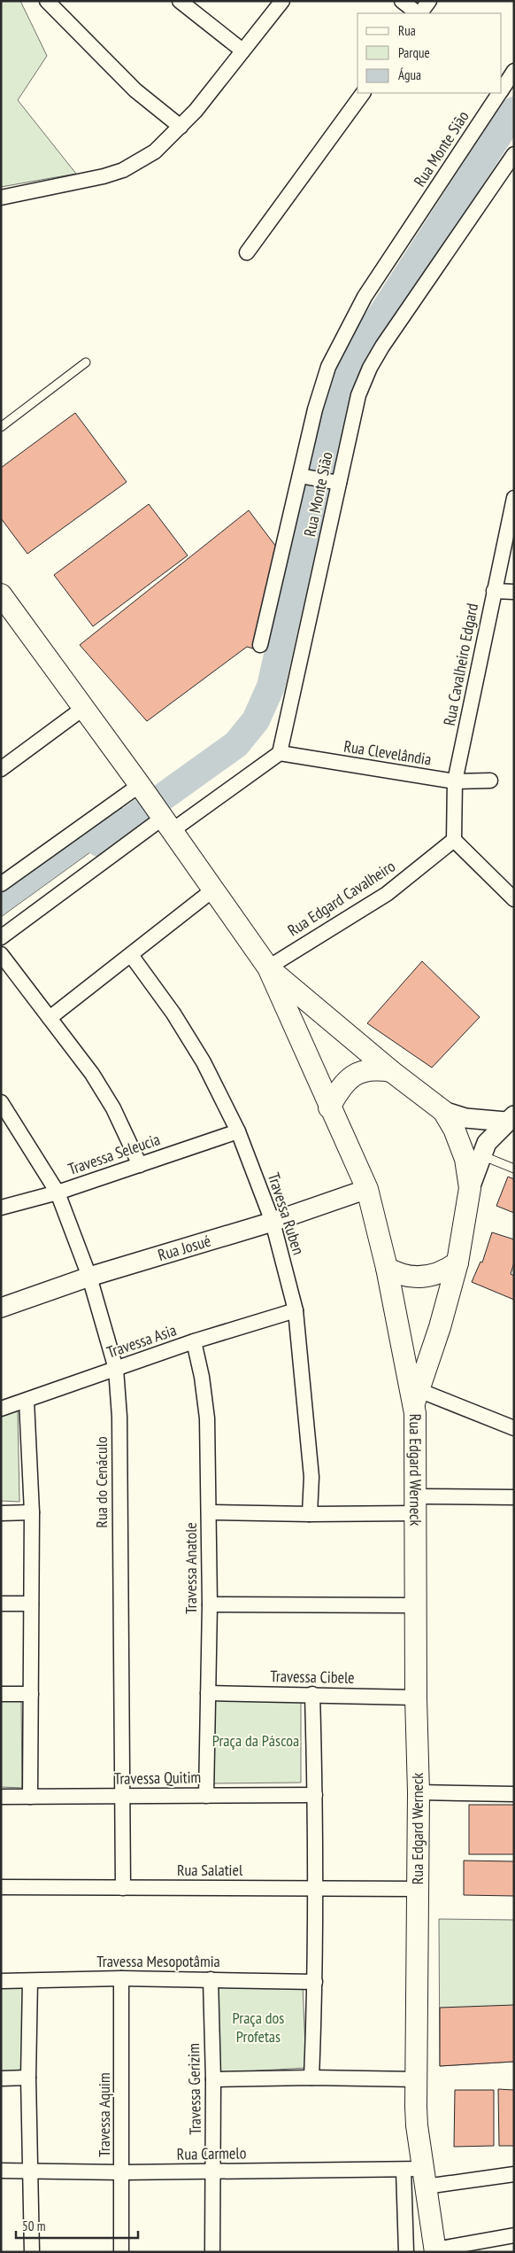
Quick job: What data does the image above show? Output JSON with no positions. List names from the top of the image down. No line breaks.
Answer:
{"streets":{"main road":["Rua Edgard Werneck"],"street":["Rua Monte Sião","Rua Cavalheiro Edgard","Rua Clevelândia","Rua Edgard Cavalheiro","Travessa Seleucia","Travessa Ruben","Rua Josué","Travessa Asia","Rua do Cenáculo","Travessa Anatole","Travessa Cibele","Travessa Quitim","Rua Salatiel","Travessa Mesopotâmia","Travessa Gerizim","Travessa Aquim","Rua Carmelo"]},"crossings":[["Rua Monte Sião","Rua Clevelândia"],["Rua Cavalheiro Edgard","Rua Clevelândia"],["Rua Cavalheiro Edgard","Rua Edgard Cavalheiro"],["Travessa Seleucia","Travessa Ruben"],["Travessa Seleucia","Rua do Cenáculo"],["Travessa Ruben","Rua Josué"],["Travessa Ruben","Travessa Asia"],["Rua Josué","Rua do Cenáculo"],["Travessa Asia","Rua do Cenáculo"],["Travessa Asia","Travessa Anatole"],["Rua Edgard Werneck","Travessa Cibele"],["Rua Edgard Werneck","Rua Salatiel"],["Rua Edgard Werneck","Rua Carmelo"],["Rua do Cenáculo","Travessa Quitim"],["Rua do Cenáculo","Rua Salatiel"],["Travessa Anatole","Travessa Cibele"],["Travessa Anatole","Travessa Quitim"],["Travessa Mesopotâmia","Travessa Gerizim"],["Travessa Mesopotâmia","Travessa Aquim"],["Travessa Gerizim","Rua Carmelo"],["Travessa Aquim","Rua Carmelo"]],"parks":["Praça da Páscoa","Praça dos Profetas"],"legend":["Rua","Parque","Água"],"scale_bar":"50 m"}
